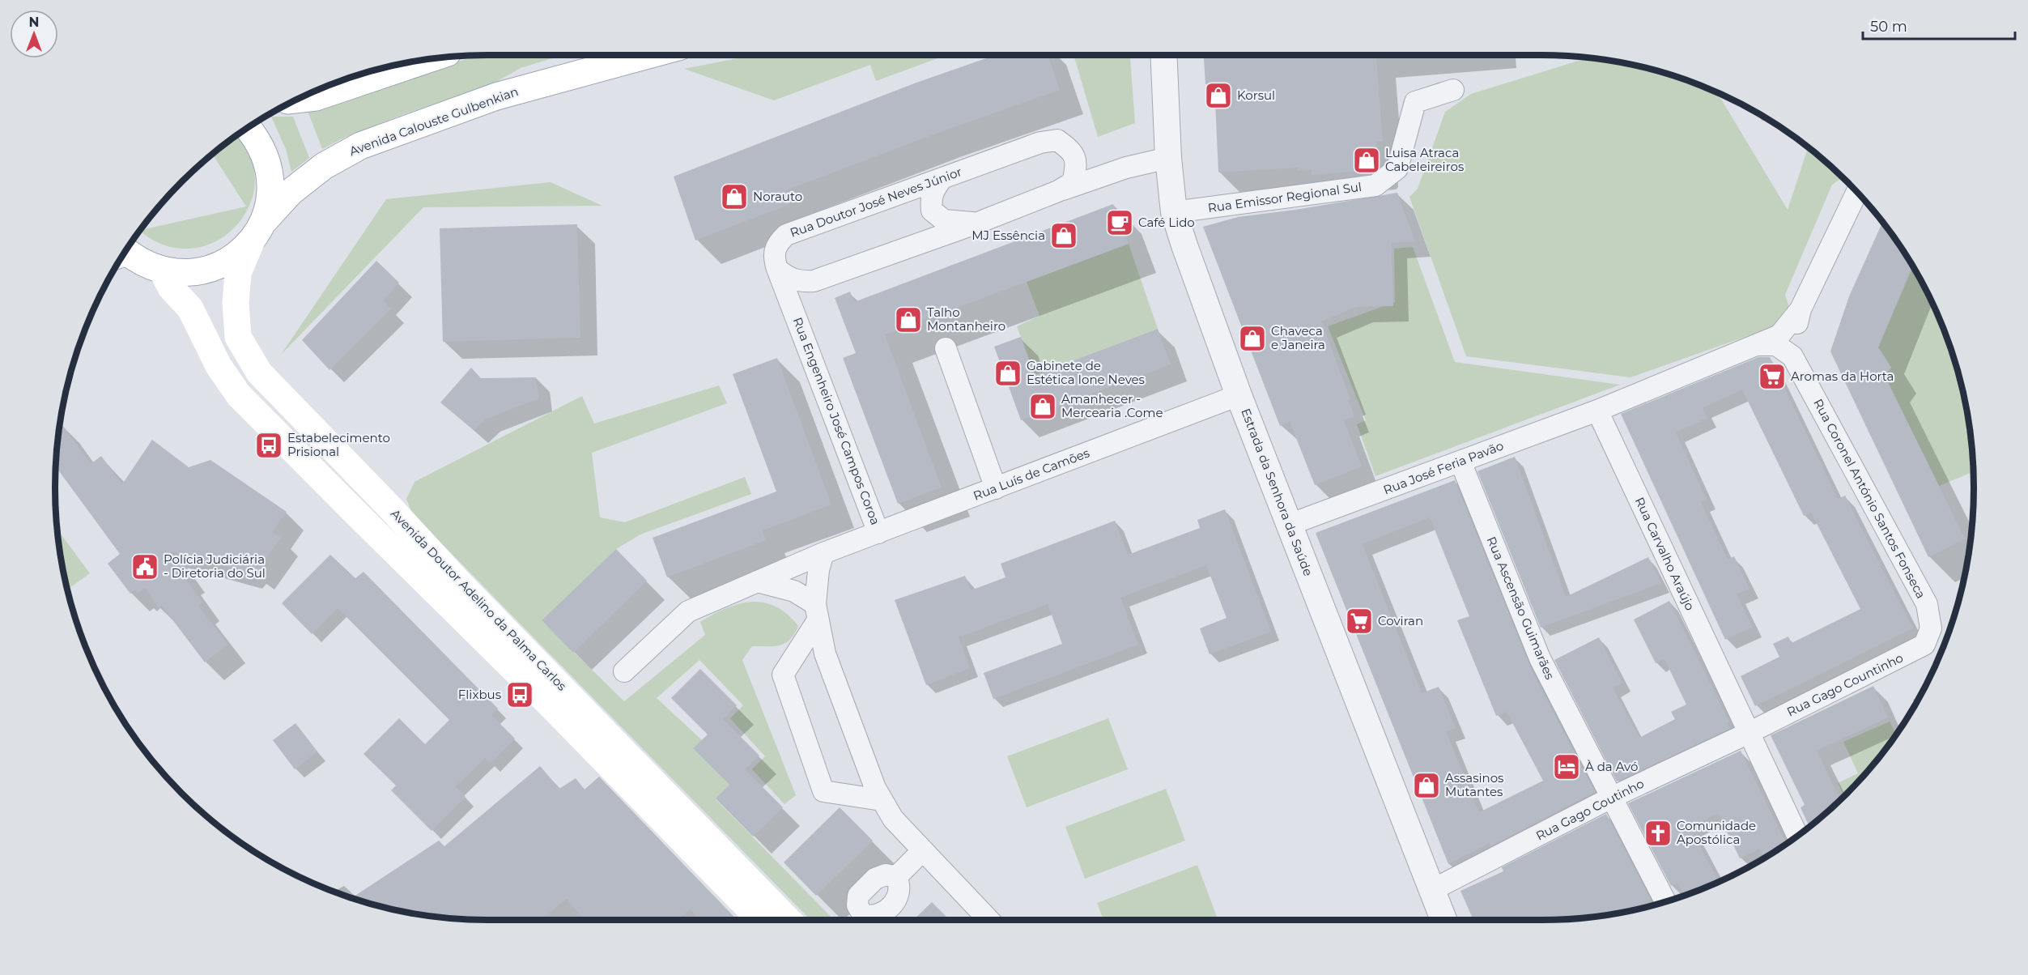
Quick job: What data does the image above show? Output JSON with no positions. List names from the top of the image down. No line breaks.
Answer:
{"streets":{"main road":["Avenida Calouste Gulbenkian","Avenida Doutor Adelino da Palma Carlos"],"street":["Rua Emissor Regional Sul","Rua Doutor José Neves Júnior","Rua Engenheiro José Campos Coroa","Rua José Feria Pavão","Rua Luís de Camões","Estrada da Senhora da Saúde","Rua Coronel António Santos Fonseca","Rua Carvalho Araújo","Rua Ascensão Guimarães","Rua Gago Countinho","Rua Gago Coutinho"]},"crossings":[["Avenida Calouste Gulbenkian","Avenida Doutor Adelino da Palma Carlos"],["Rua Emissor Regional Sul","Estrada da Senhora da Saúde"],["Rua Doutor José Neves Júnior","Rua Engenheiro José Campos Coroa"],["Rua Doutor José Neves Júnior","Estrada da Senhora da Saúde"],["Rua Engenheiro José Campos Coroa","Rua Luís de Camões"],["Rua José Feria Pavão","Estrada da Senhora da Saúde"],["Rua José Feria Pavão","Rua Carvalho Araújo"],["Rua José Feria Pavão","Rua Ascensão Guimarães"],["Rua Luís de Camões","Estrada da Senhora da Saúde"],["Estrada da Senhora da Saúde","Rua Gago Coutinho"],["Rua Coronel António Santos Fonseca","Rua Gago Countinho"],["Rua Carvalho Araújo","Rua Gago Countinho"],["Rua Carvalho Araújo","Rua Gago Coutinho"],["Rua Ascensão Guimarães","Rua Gago Coutinho"],["Rua Gago Countinho","Rua Gago Coutinho"]],"places":{"shop":["Korsul","Luisa Atraca Cabeleireiros","Norauto","MJ Essência","Talho Montanheiro","Chaveca e Janeira","Gabinete de Estética Ione Neves","Amanhecer - Mercearia .Come","Assasinos Mutantes"],"cafe":["Café Lido"],"supermarket":["Aromas da Horta","Coviran"],"bus stop":["Estabelecimento Prisional","Flixbus"],"public building":["Polícia Judiciária - Diretoria do Sul"],"hotel":["À da Avó"],"church":["Comunidade Apostólica"]},"scale_bar":"50 m","north":"top"}
